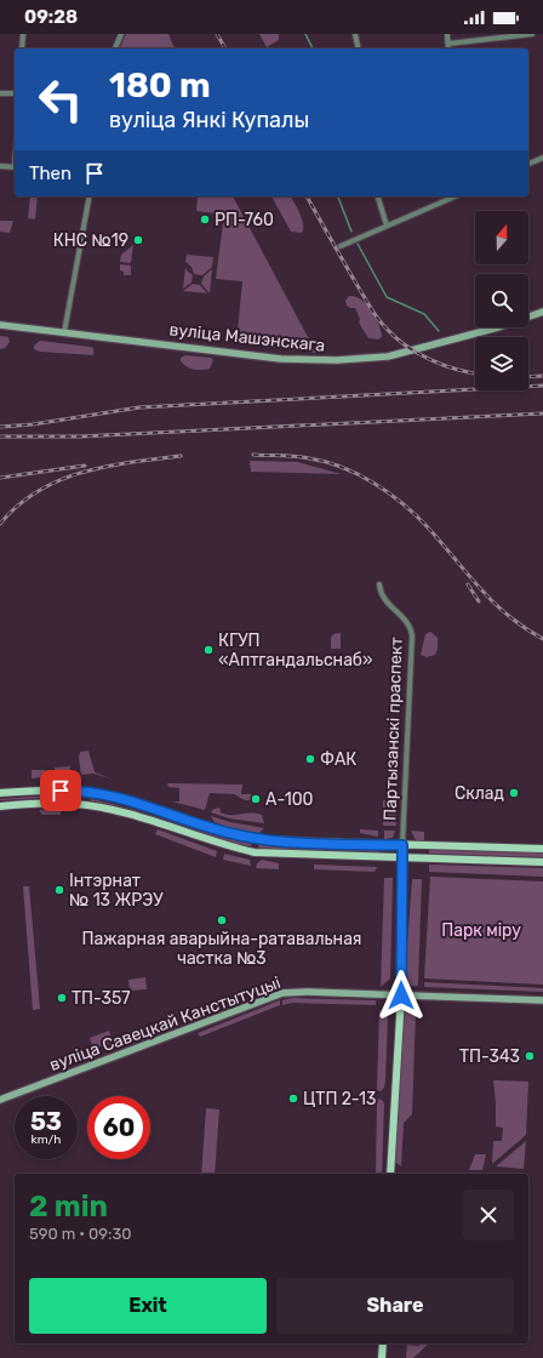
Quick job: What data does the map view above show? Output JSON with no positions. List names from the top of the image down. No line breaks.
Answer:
{"streets":{"main road":["вуліца Машэнскага","Партызанскі праспект","вуліца Савецкай Канстытуцыі"]},"crossings":[["Партызанскі праспект","вуліца Савецкай Канстытуцыі"]],"parks":["Парк міру"],"places":["РП-760","КНС №19","КГУП «Аптгандальснаб»","ФАК","Склад","А-100","Інтэрнат № 13 ЖРЭУ","Пажарная аварыйна-ратавальная частка №3","ТП-357","ТП-343","ЦТП 2-13"],"north":"top","page":{"status":"09:28","turn":["180 m","вуліца Янкі Купалы"],"then":"Then","speed":"53 km/h","limit":"60","heading":["2 min","590 m · 09:30"],"buttons":["Exit","Share"]}}
